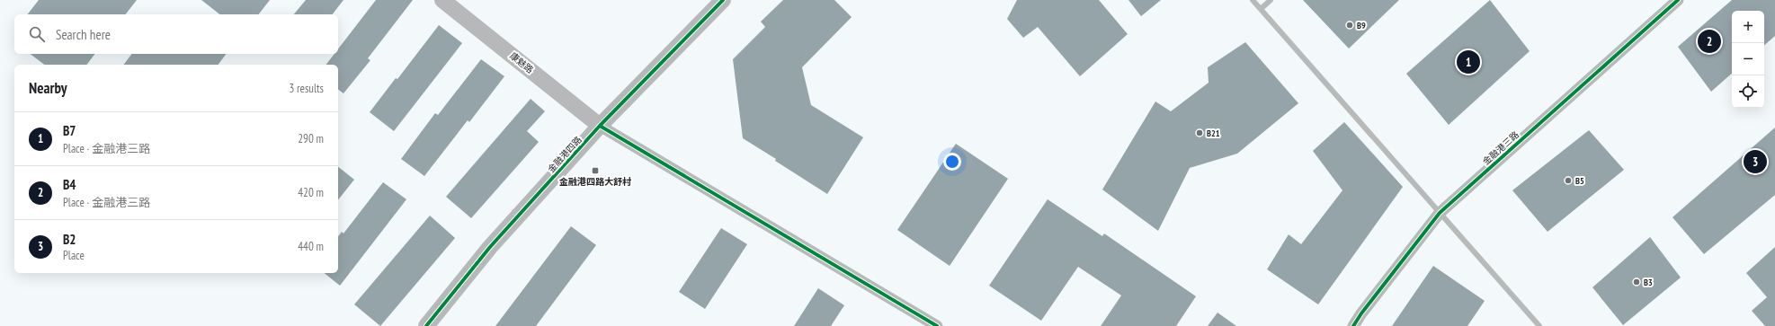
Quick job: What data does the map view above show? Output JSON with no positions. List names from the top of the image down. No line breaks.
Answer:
{"streets":{"street":["康魅路","金融港三路","金融港四路"]},"crossings":[["康魅路","金融港四路"]],"places":{"other":["B9","B21","B5","B3"],"transit":["金融港四路大舒村"]},"page":{"map_buttons":["+","−"],"search":"Search here","pins":["2","1","3"],"heading":["Nearby","3 results"],"list":[{"mark":"1","name":"B7","note":"Place · 金融港三路","value":"290 m"},{"mark":"2","name":"B4","note":"Place · 金融港三路","value":"420 m"},{"mark":"3","name":"B2","note":"Place","value":"440 m"}]}}
